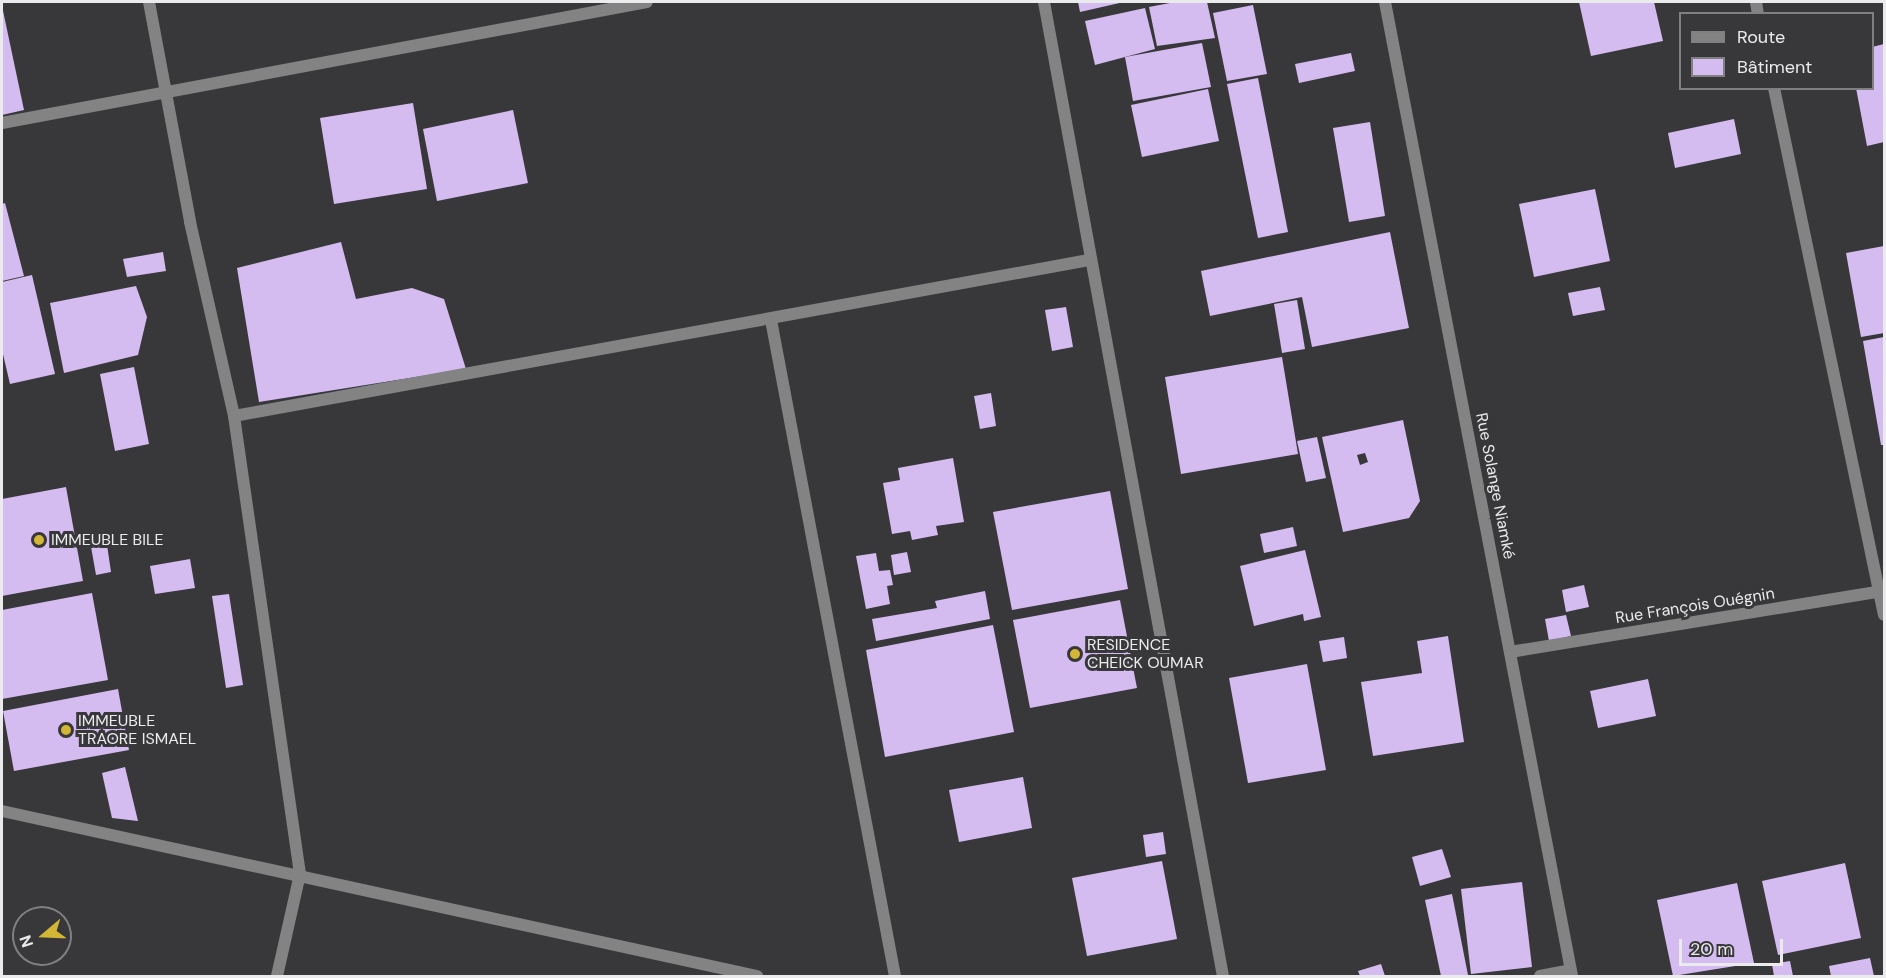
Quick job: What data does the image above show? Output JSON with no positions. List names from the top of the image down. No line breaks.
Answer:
{"streets":{"street":["Rue Solange Niamké","Rue François Ouégnin"]},"crossings":[["Rue Solange Niamké","Rue François Ouégnin"]],"places":["IMMEUBLE BILE","RESIDENCE CHEICK OUMAR","IMMEUBLE TRAORE ISMAEL"],"legend":["Route","Bâtiment"],"scale_bar":"20 m","north":"left"}
